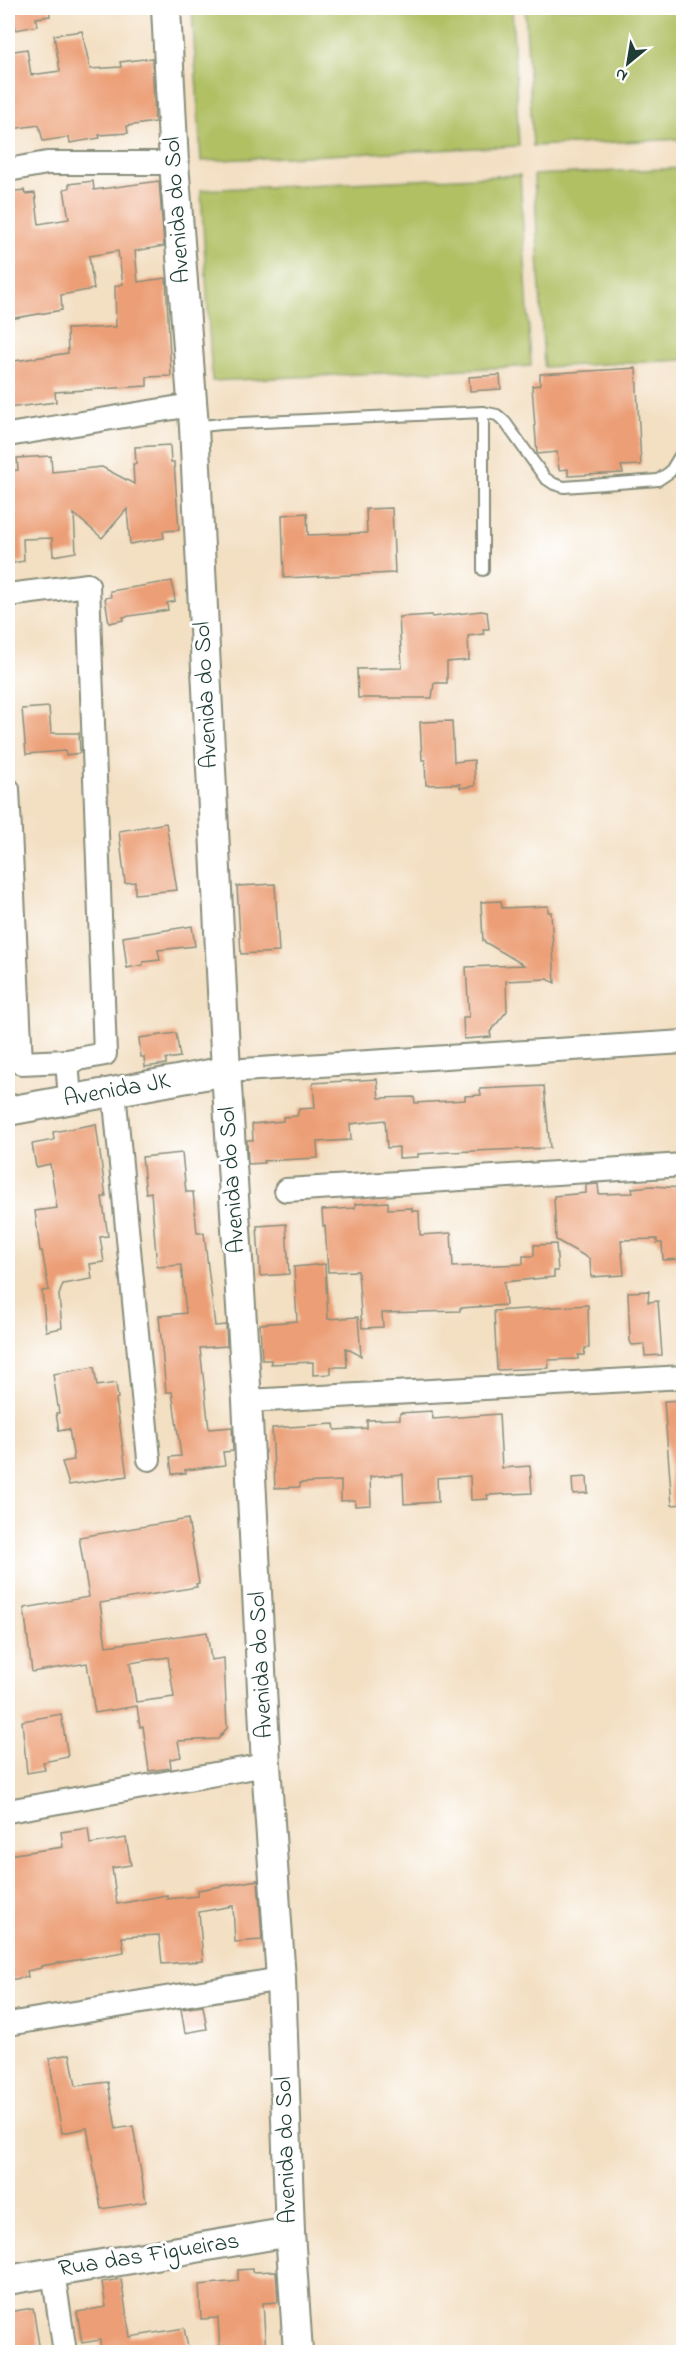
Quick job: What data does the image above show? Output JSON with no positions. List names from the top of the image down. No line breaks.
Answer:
{"streets":{"street":["Avenida do Sol","Avenida JK","Rua das Figueiras"]},"crossings":[["Avenida do Sol","Avenida JK"],["Avenida do Sol","Rua das Figueiras"]],"north":"bottom left"}
